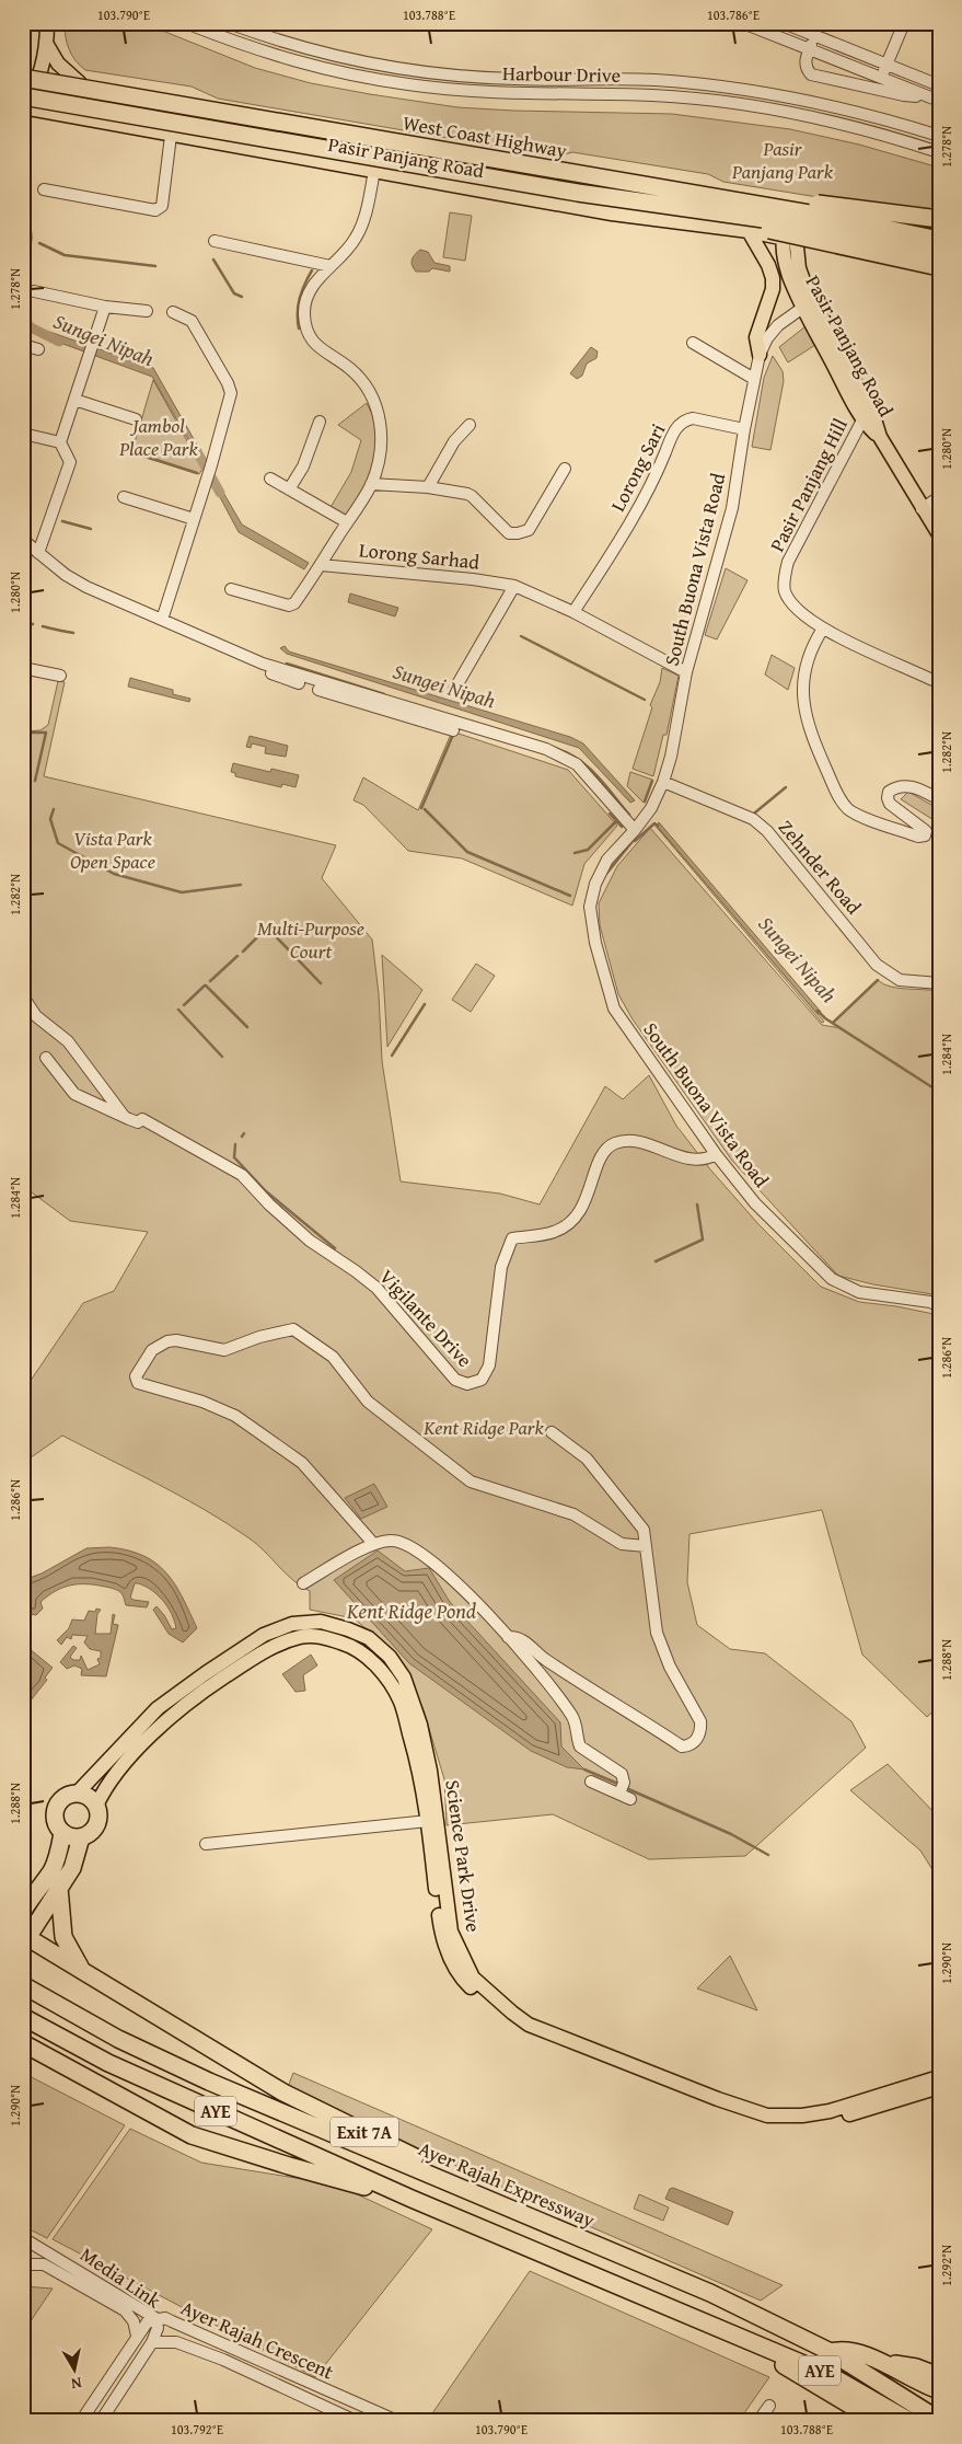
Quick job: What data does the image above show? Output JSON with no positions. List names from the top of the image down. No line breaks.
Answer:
{"streets":{"highway":["West Coast Highway","AYE","Exit 7A","Ayer Rajah Expressway"],"main road":["Pasir Panjang Road","Science Park Drive"],"street":["Harbour Drive","Lorong Sari","Pasir Panjang Hill","Lorong Sarhad","South Buona Vista Road","Zehnder Road","Vigilante Drive","Media Link","Ayer Rajah Crescent"]},"crossings":[["West Coast Highway","Pasir Panjang Road"],["Pasir Panjang Road","Pasir Panjang Hill"],["Pasir Panjang Road","South Buona Vista Road"],["Lorong Sari","Lorong Sarhad"],["Lorong Sari","South Buona Vista Road"],["Lorong Sarhad","South Buona Vista Road"],["South Buona Vista Road","Zehnder Road"],["South Buona Vista Road","Vigilante Drive"],["Exit 7A","Ayer Rajah Expressway"],["Media Link","Ayer Rajah Crescent"]],"water":["Sungei Nipah","Kent Ridge Pond"],"parks":["Pasir Panjang Park","Jambol Place Park","Vista Park Open Space","Multi-Purpose Court","Kent Ridge Park"],"north":"bottom","coordinates":["103.790°E","103.788°E","103.786°E","1.278°N","1.280°N","1.282°N","1.284°N","1.286°N","1.288°N","1.290°N","1.292°N","103.792°E"]}
